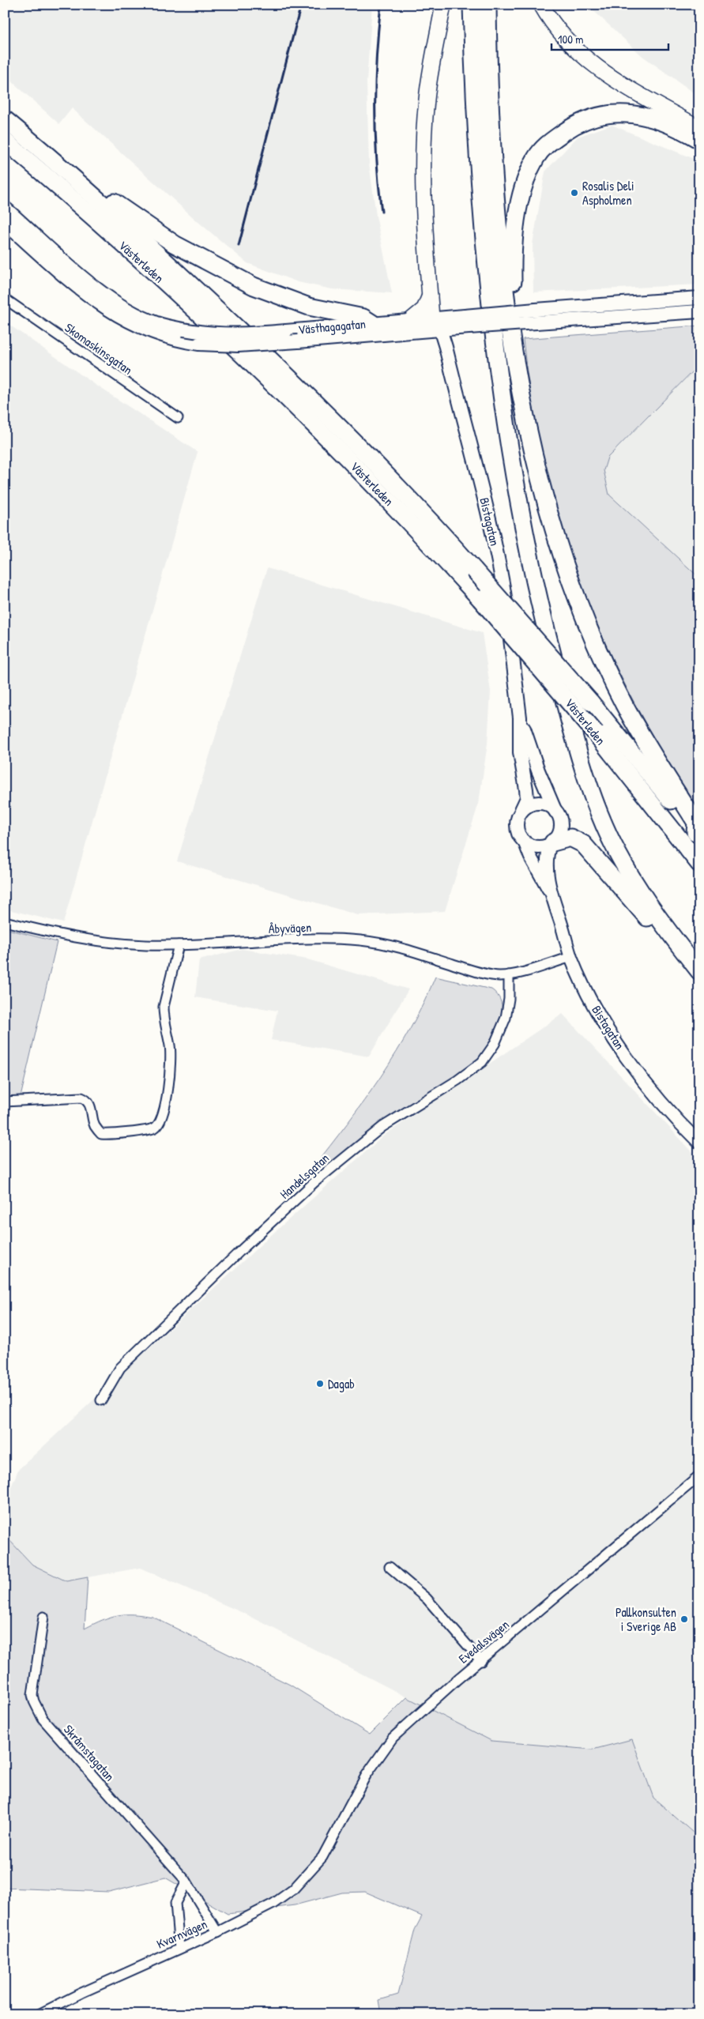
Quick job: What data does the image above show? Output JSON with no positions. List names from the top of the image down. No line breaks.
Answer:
{"streets":{"highway":["Västerleden"],"main road":["Västhagagatan","Bistagatan"],"street":["Skomaskinsgatan","Åbyvägen","Handelsgatan","Evedalsvägen","Skråmstagatan","Kvarnvägen"]},"crossings":[["Västhagagatan","Bistagatan"],["Bistagatan","Åbyvägen"],["Åbyvägen","Handelsgatan"],["Evedalsvägen","Kvarnvägen"],["Skråmstagatan","Kvarnvägen"]],"places":["Rosalis Deli Aspholmen","Dagab","Pallkonsulten i Sverige AB"],"scale_bar":"100 m"}
